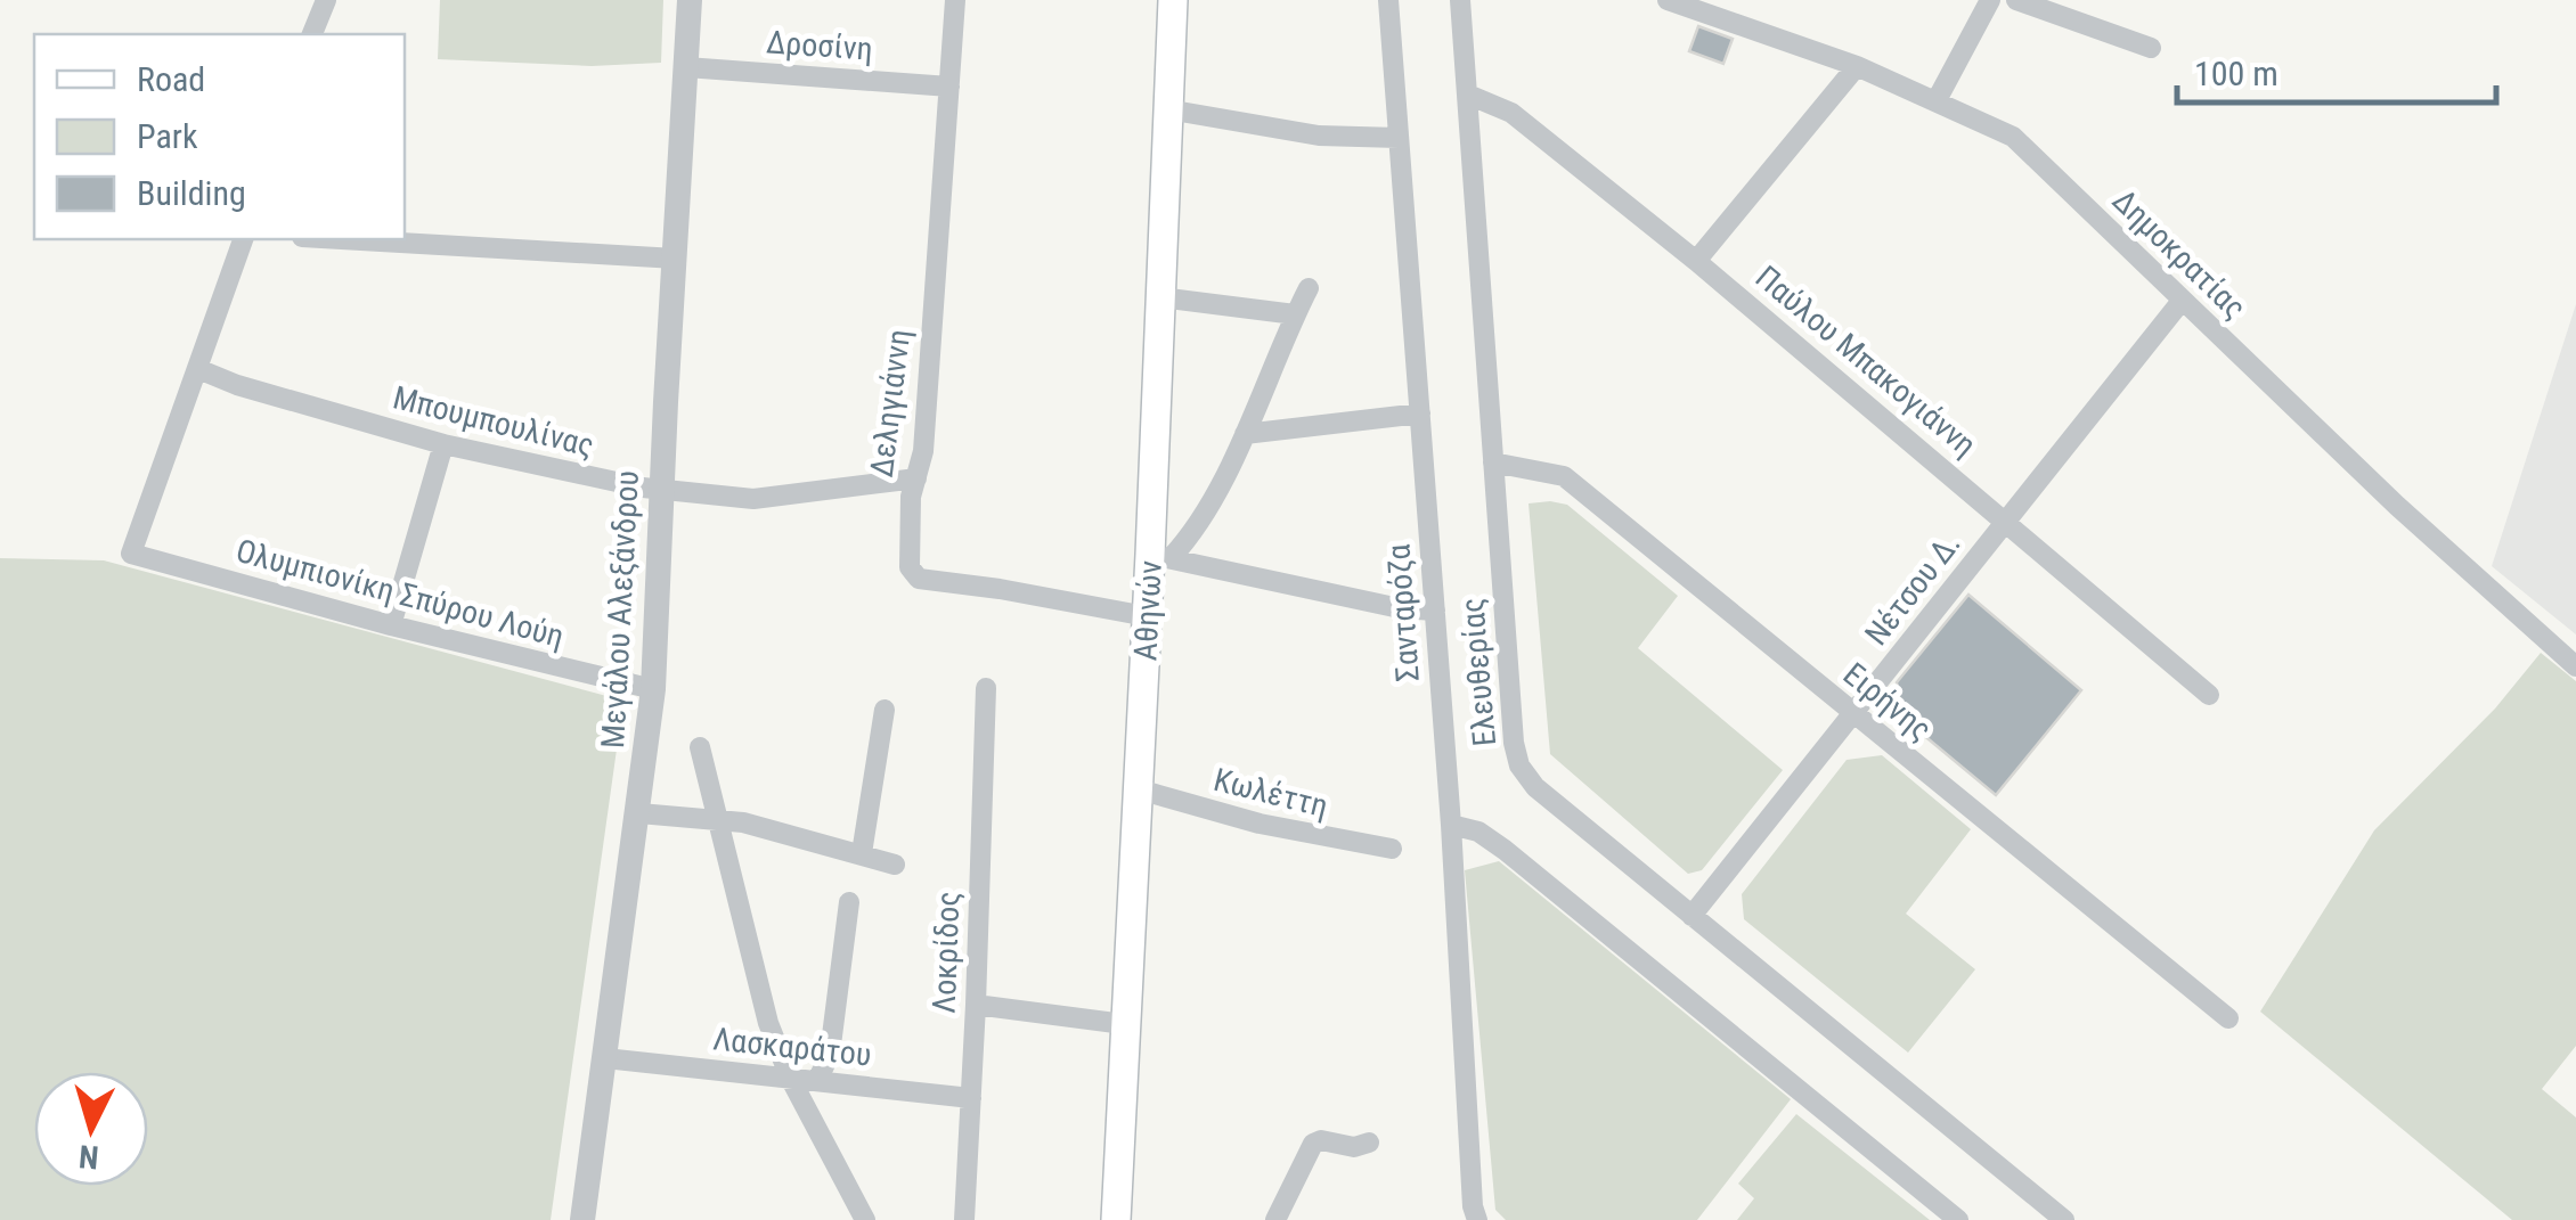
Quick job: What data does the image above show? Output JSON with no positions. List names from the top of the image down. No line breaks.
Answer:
{"streets":{"main road":["Αθηνών"],"street":["Δροσίνη","Δημοκρατίας","Παύλου Μπακογιάννη","Δεληγιάννη","Μπουμπουλίνας","Νέτσου Δ.","Ολυμπιονίκη Σπύρου Λούη","Μεγάλου Αλεξάνδρου","Σανταρόζα","Ελευθερίας","Ειρήνης","Κωλέττη","Λοκρίδος","Λασκαράτου"]},"crossings":[["Δροσίνη","Δεληγιάννη"],["Δροσίνη","Μεγάλου Αλεξάνδρου"],["Δημοκρατίας","Νέτσου Δ."],["Παύλου Μπακογιάννη","Νέτσου Δ."],["Παύλου Μπακογιάννη","Ελευθερίας"],["Δεληγιάννη","Μπουμπουλίνας"],["Δεληγιάννη","Αθηνών"],["Μπουμπουλίνας","Ολυμπιονίκη Σπύρου Λούη"],["Μπουμπουλίνας","Μεγάλου Αλεξάνδρου"],["Νέτσου Δ.","Ελευθερίας"],["Νέτσου Δ.","Ειρήνης"],["Ολυμπιονίκη Σπύρου Λούη","Μεγάλου Αλεξάνδρου"],["Μεγάλου Αλεξάνδρου","Λασκαράτου"],["Αθηνών","Κωλέττη"],["Ελευθερίας","Ειρήνης"],["Λοκρίδος","Λασκαράτου"]],"legend":["Road","Park","Building"],"scale_bar":"100 m","north":"bottom"}
